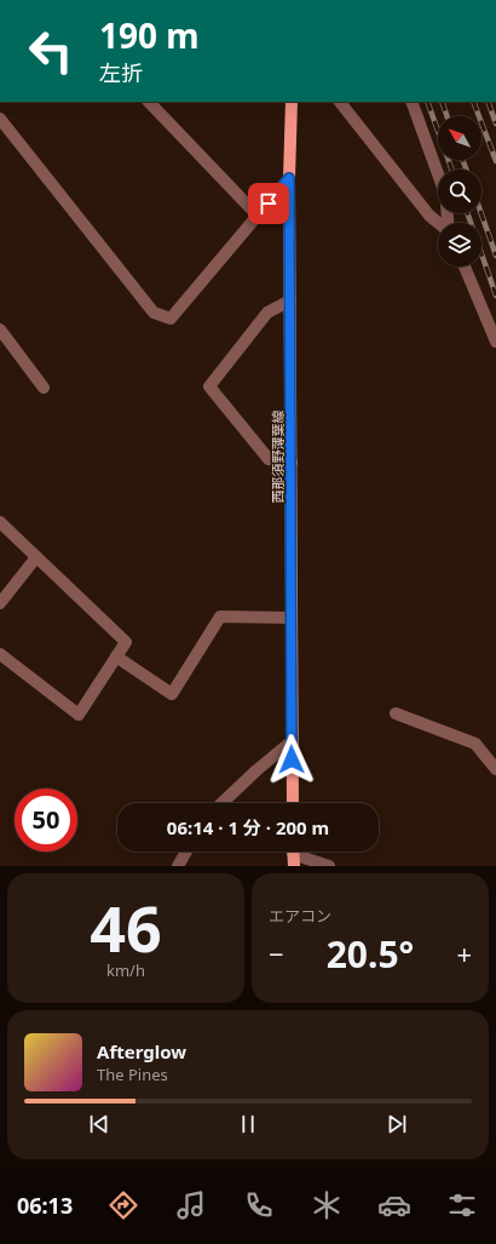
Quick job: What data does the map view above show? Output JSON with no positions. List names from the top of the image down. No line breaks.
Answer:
{"streets":{"main road":["西那須野薄葉線"]},"north":"top left","page":{"turn":["190 m","左折"],"limit":"50","trip":"06:14 · 1 分 · 200 m","tile":[["46","km/h"],"エアコン"],"heat":["−","20.5°","+"],"song":["Afterglow","The Pines"],"tabs":"06:13"}}
